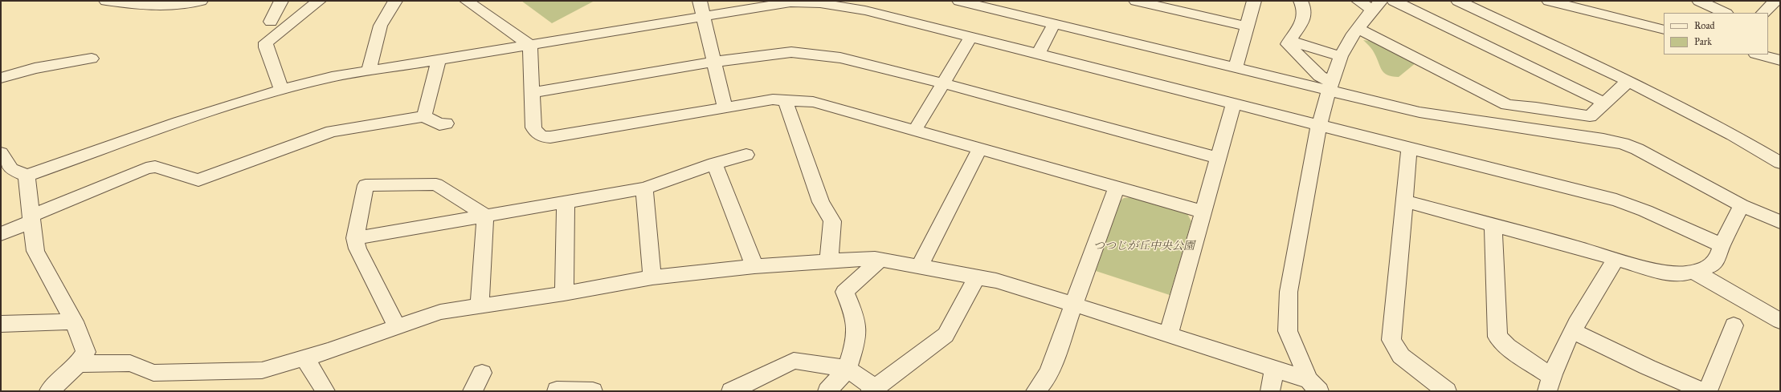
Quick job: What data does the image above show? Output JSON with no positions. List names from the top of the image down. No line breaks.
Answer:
{"parks":["つつじが丘中央公園"],"legend":["Road","Park"]}
